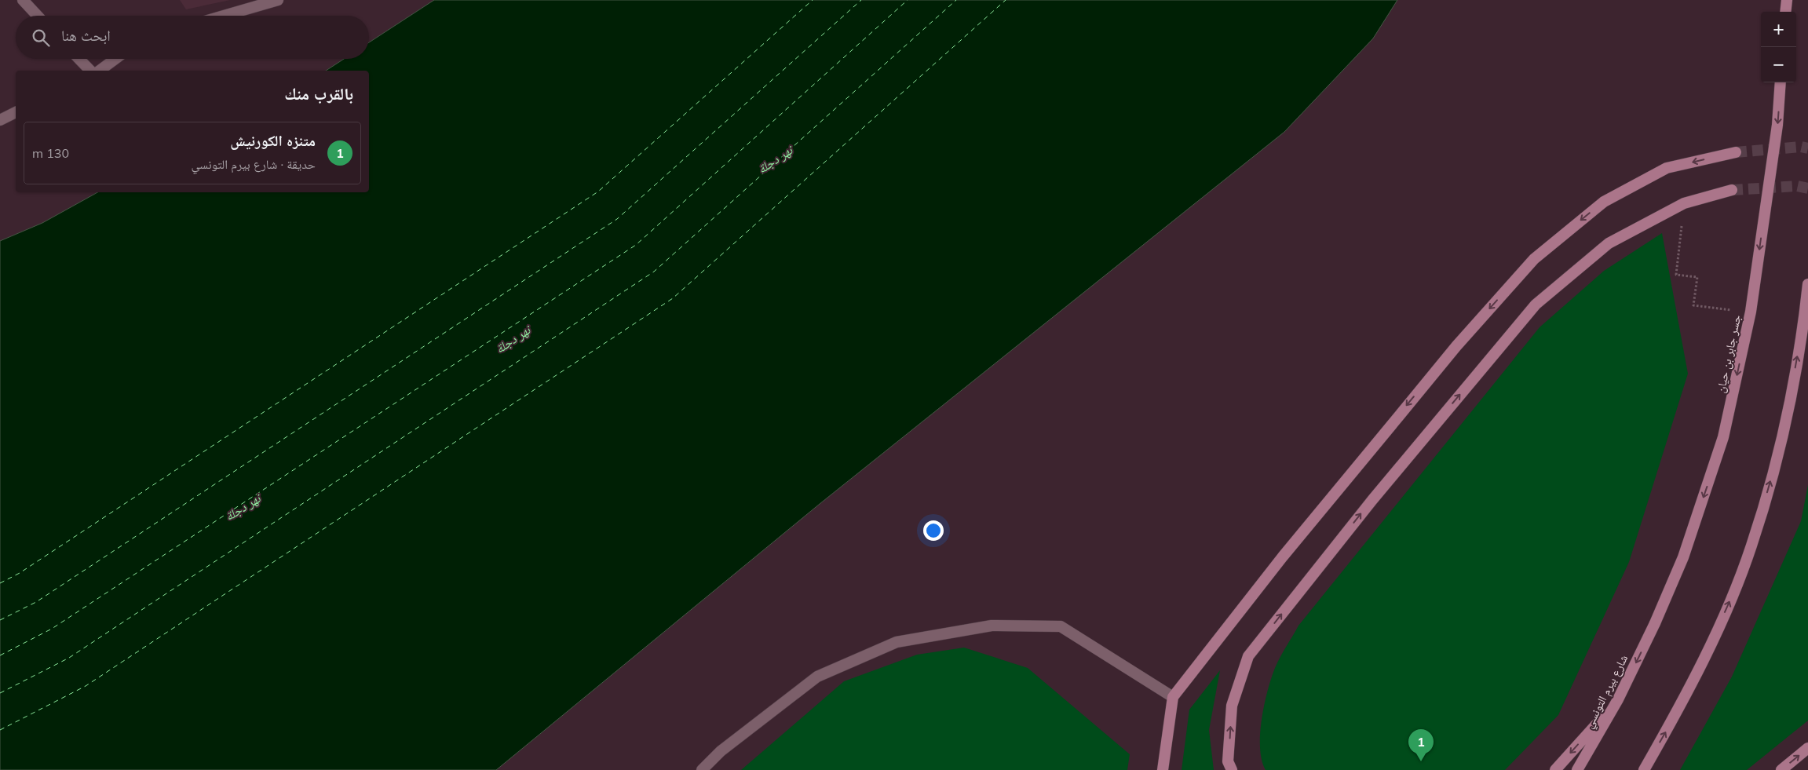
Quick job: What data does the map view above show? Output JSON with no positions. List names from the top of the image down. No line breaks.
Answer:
{"streets":{"main road":["جسر جابر بن حيان","شارع بيرم التونسي"]},"crossings":[["جسر جابر بن حيان","شارع بيرم التونسي"]],"water":["نهر دجلة"],"page":{"map_buttons":["+","−"],"search":"ابحث هنا","heading":"بالقرب منك","list":[{"mark":"1","name":"متنزه الكورنيش","note":"حديقة · شارع بيرم التونسي","value":"130 m"}],"pins":"1"}}
